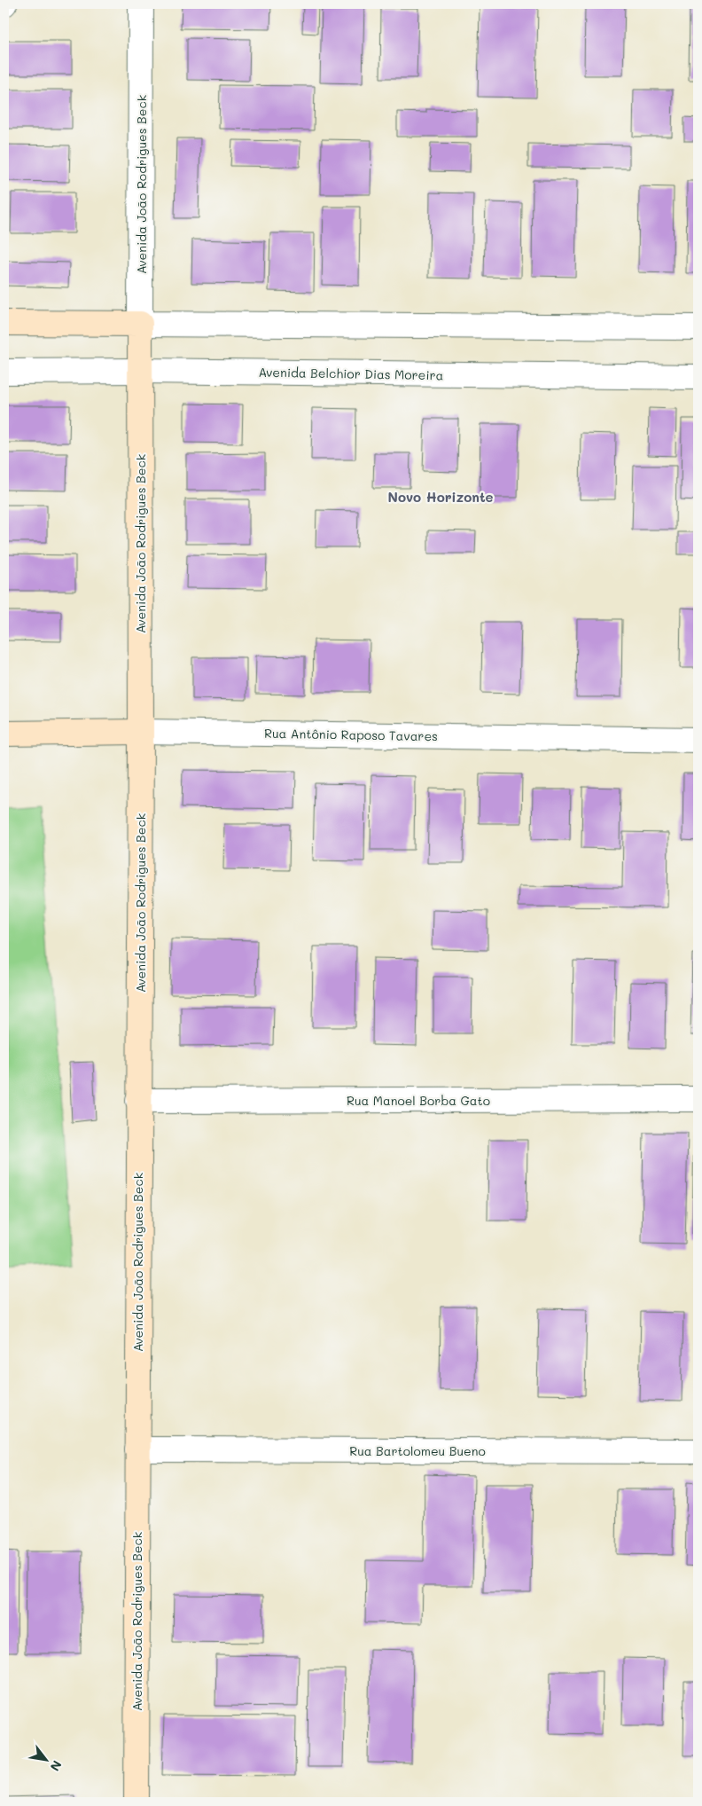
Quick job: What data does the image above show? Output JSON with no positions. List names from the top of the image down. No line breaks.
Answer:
{"streets":{"street":["Avenida João Rodrigues Beck","Avenida Belchior Dias Moreira","Rua Antônio Raposo Tavares","Rua Manoel Borba Gato","Rua Bartolomeu Bueno"]},"crossings":[["Avenida João Rodrigues Beck","Avenida Belchior Dias Moreira"],["Avenida João Rodrigues Beck","Rua Antônio Raposo Tavares"],["Avenida João Rodrigues Beck","Rua Manoel Borba Gato"],["Avenida João Rodrigues Beck","Rua Bartolomeu Bueno"]],"districts":["Novo Horizonte"],"north":"bottom right"}
